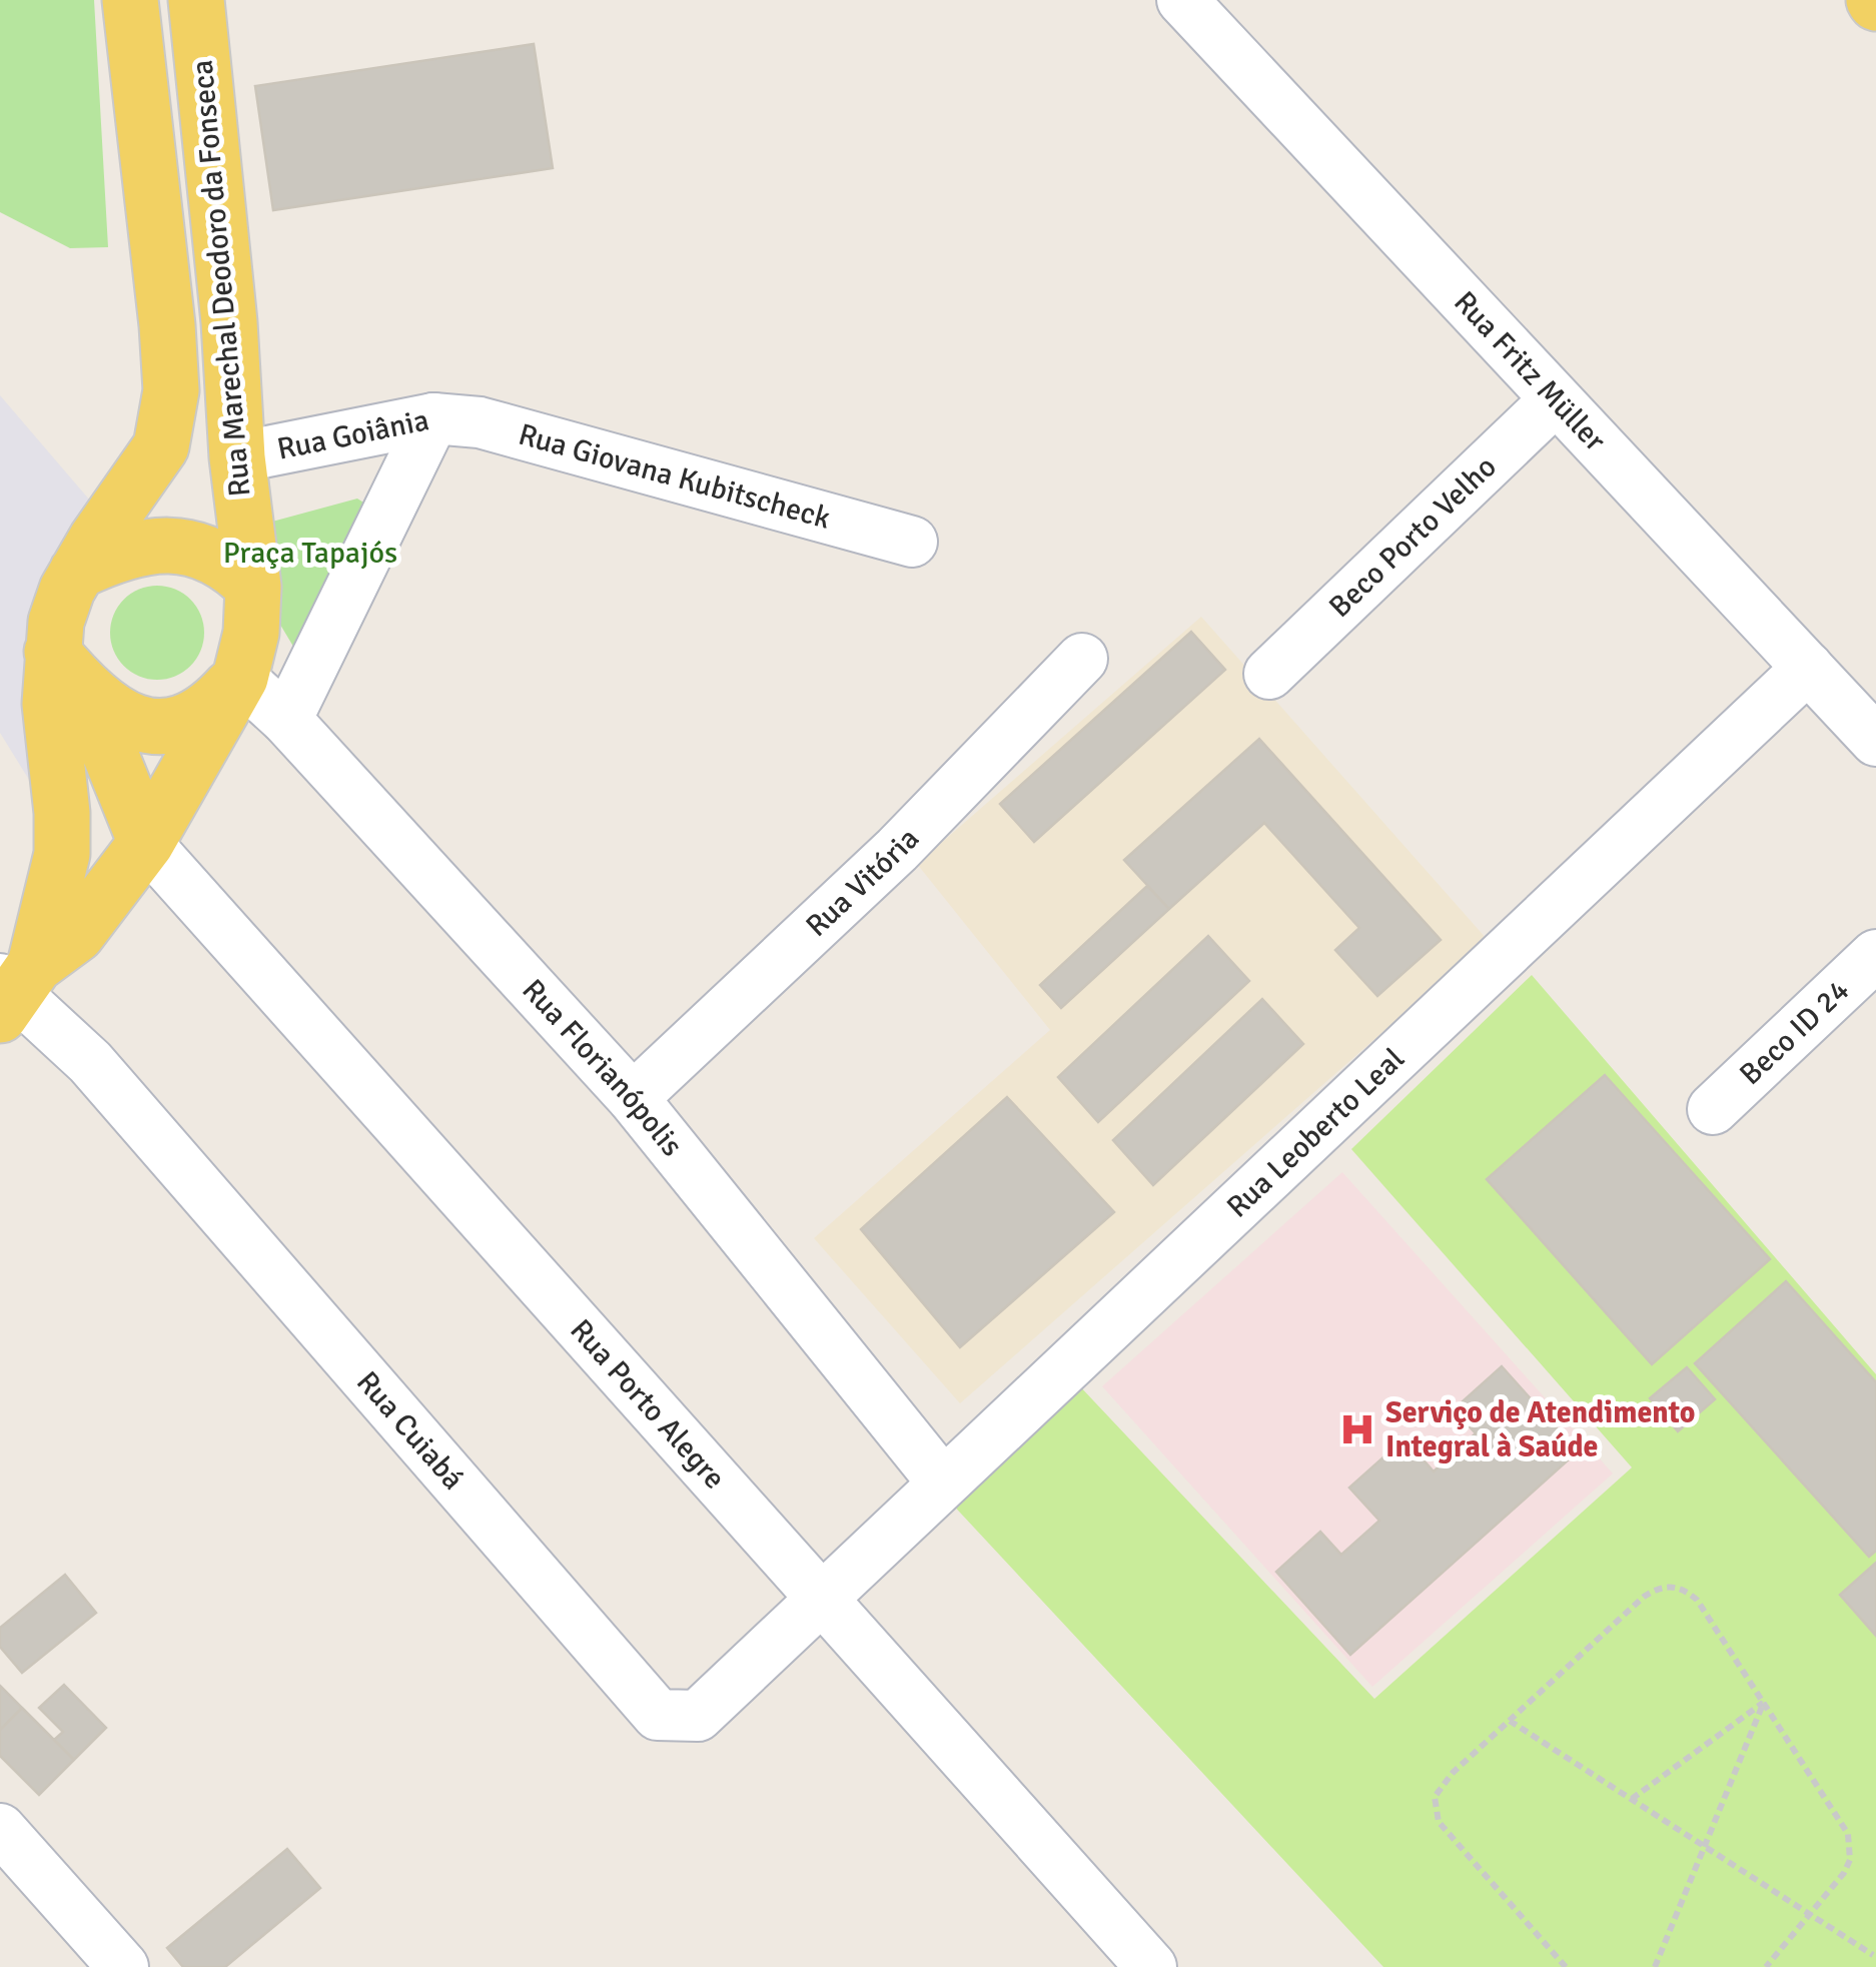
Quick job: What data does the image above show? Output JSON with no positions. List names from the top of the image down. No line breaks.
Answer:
{"streets":{"main road":["Rua Marechal Deodoro da Fonseca"],"street":["Rua Fritz Müller","Rua Goiânia","Rua Giovana Kubitscheck","Beco Porto Velho","Rua Vitória","Beco ID 24","Rua Florianópolis","Rua Leoberto Leal","Rua Porto Alegre","Rua Cuiabá"]},"crossings":[["Rua Marechal Deodoro da Fonseca","Rua Goiânia"],["Rua Marechal Deodoro da Fonseca","Rua Florianópolis"],["Rua Marechal Deodoro da Fonseca","Rua Porto Alegre"],["Rua Marechal Deodoro da Fonseca","Rua Cuiabá"],["Rua Fritz Müller","Beco Porto Velho"],["Rua Fritz Müller","Rua Leoberto Leal"],["Rua Goiânia","Rua Giovana Kubitscheck"],["Rua Goiânia","Rua Florianópolis"],["Rua Vitória","Rua Florianópolis"],["Rua Florianópolis","Rua Leoberto Leal"],["Rua Leoberto Leal","Rua Porto Alegre"],["Rua Leoberto Leal","Rua Cuiabá"],["Rua Porto Alegre","Rua Cuiabá"]],"parks":["Praça Tapajós"],"places":{"hospital":["Serviço de Atendimento Integral à Saúde"]}}
